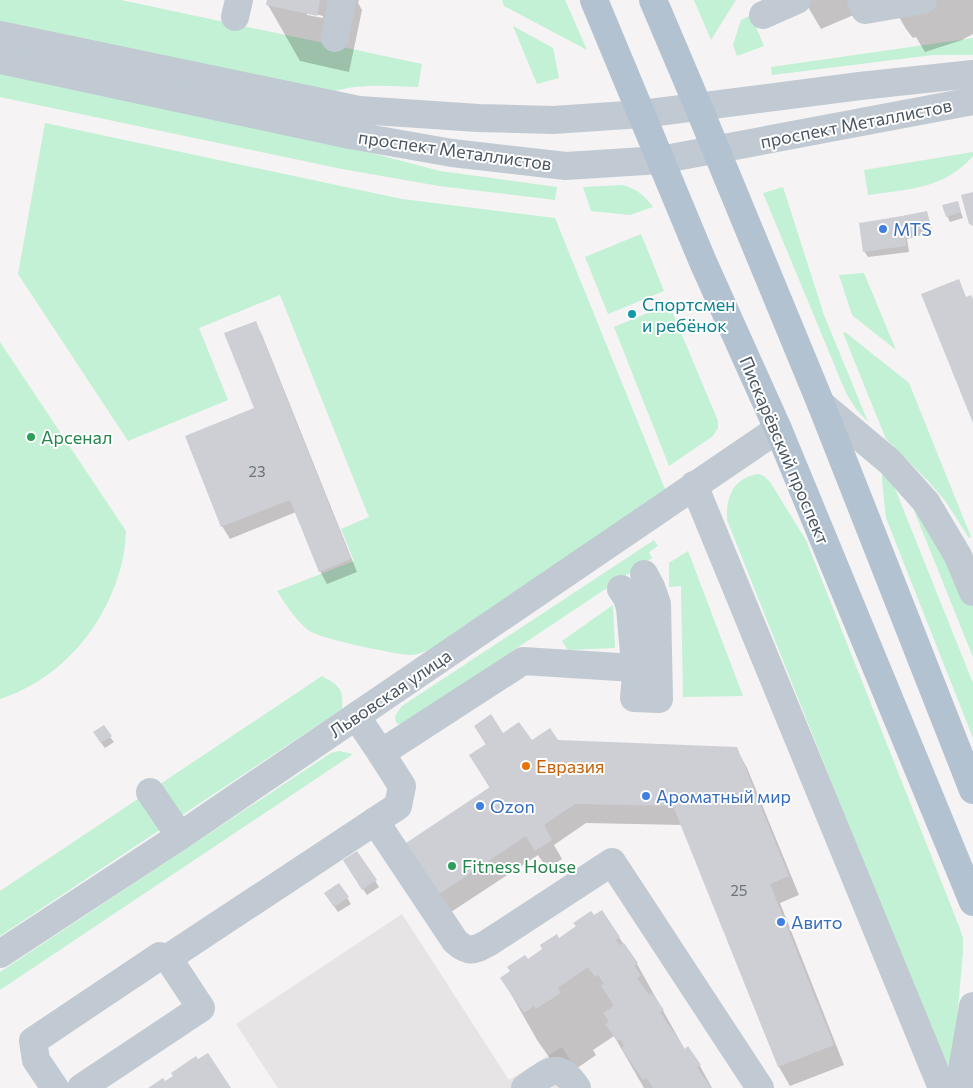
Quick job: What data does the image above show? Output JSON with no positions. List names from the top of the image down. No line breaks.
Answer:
{"streets":{"main road":["Пискарёвский проспект"],"street":["проспект Металлистов","Львовская улица"]},"crossings":[["проспект Металлистов","Пискарёвский проспект"],["Пискарёвский проспект","Львовская улица"]],"places":["MTS","Спортсмен и ребёнок","Арсенал","Евразия","Ароматный мир","Ozon","Fitness House","Авито"],"house_numbers":["23","25"]}
